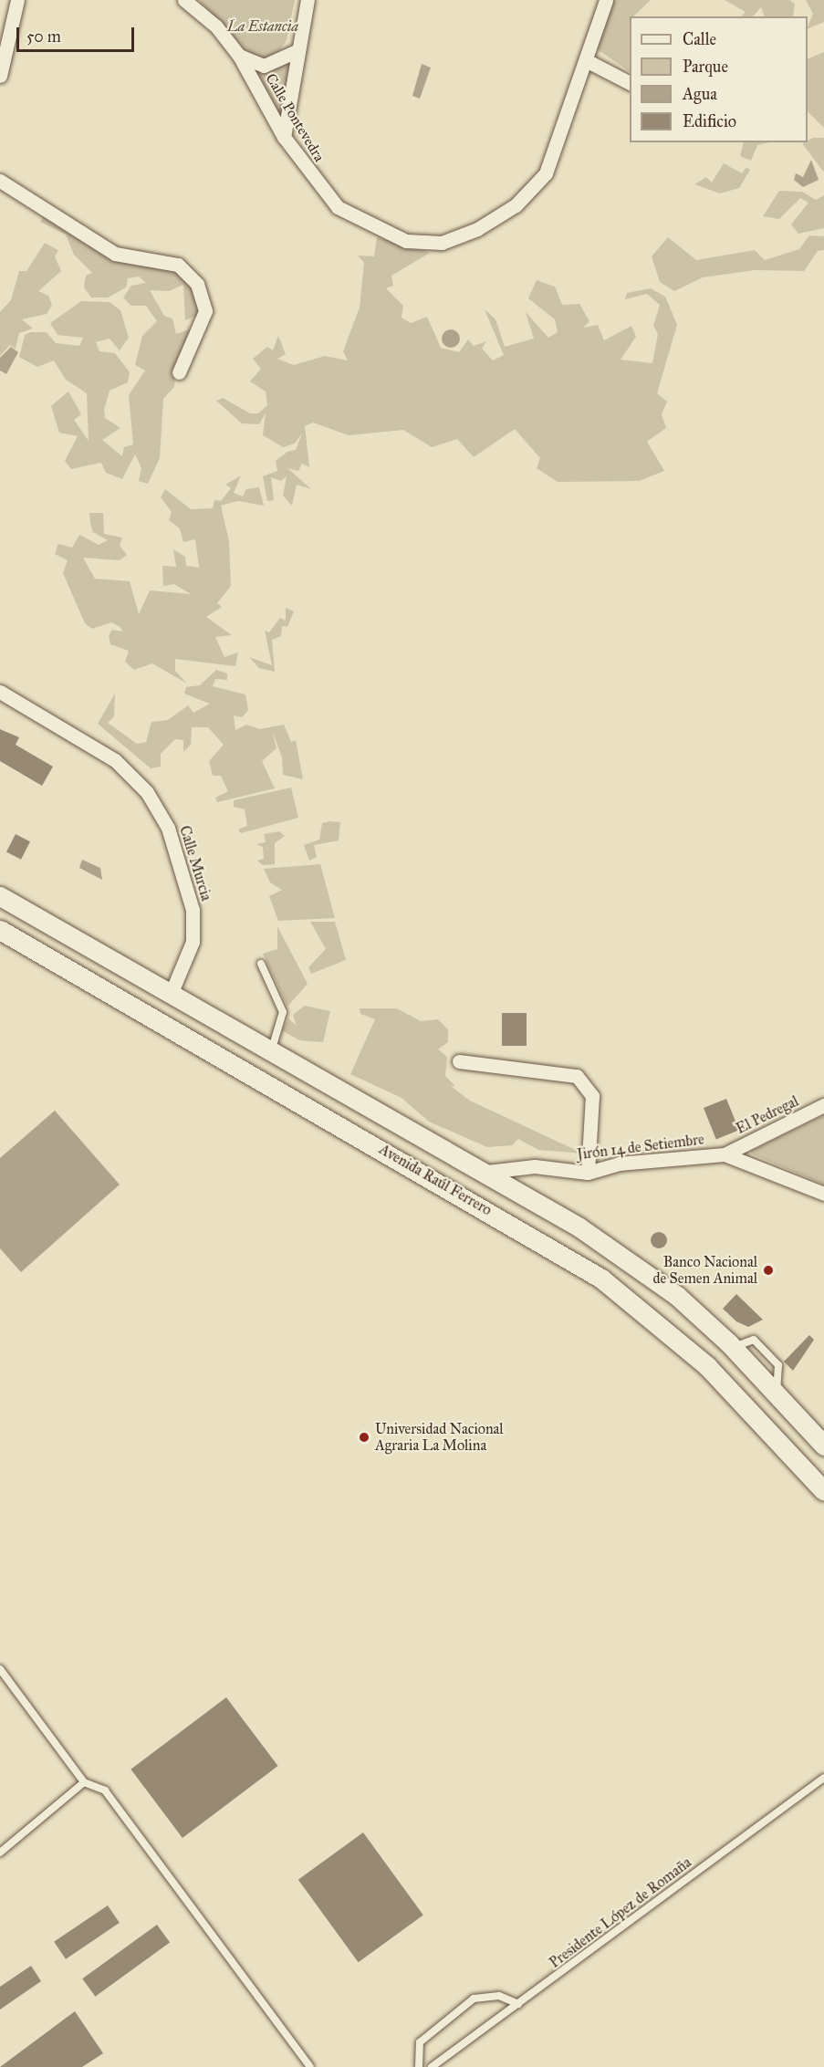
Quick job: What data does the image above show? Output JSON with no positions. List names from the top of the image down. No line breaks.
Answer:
{"streets":{"main road":["Avenida Raúl Ferrero"],"street":["Calle Pontevedra","Calle Murcia","El Pedregal","Jirón 14 de Setiembre"],"lane":["Presidente López de Romaña"]},"crossings":[["Calle Murcia","Avenida Raúl Ferrero"],["El Pedregal","Jirón 14 de Setiembre"],["Jirón 14 de Setiembre","Avenida Raúl Ferrero"]],"parks":["La Estancia"],"places":["Banco Nacional de Semen Animal","Universidad Nacional Agraria La Molina"],"legend":["Calle","Parque","Agua","Edificio"],"scale_bar":"50 m"}
